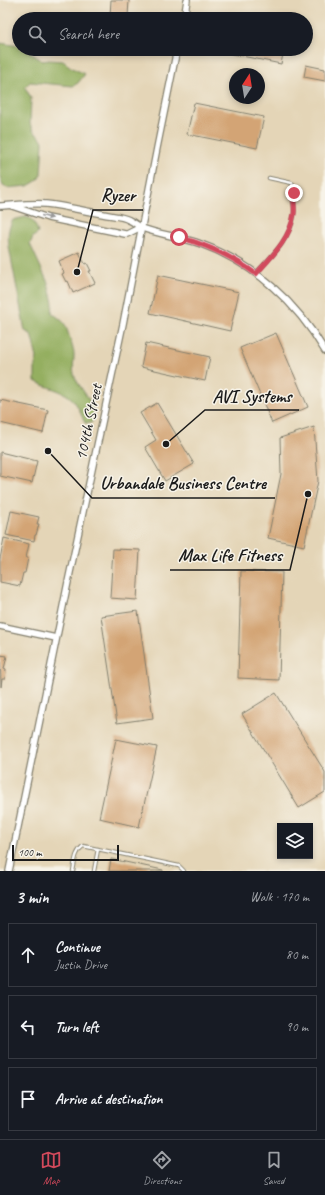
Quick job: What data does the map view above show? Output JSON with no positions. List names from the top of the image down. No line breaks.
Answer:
{"streets":{"street":["104th Street"]},"places":["Ryzer","AVI Systems","Urbandale Business Centre","Max Life Fitness"],"scale_bar":"100 m","north":"top","page":{"search":"Search here","scale":"100 m","heading":["3 min","Walk · 170 m"],"list":[["Continue","Justin Drive","80 m"],["Turn left","90 m"],"Arrive at destination"],"nav":["Map","Directions","Saved"]}}
